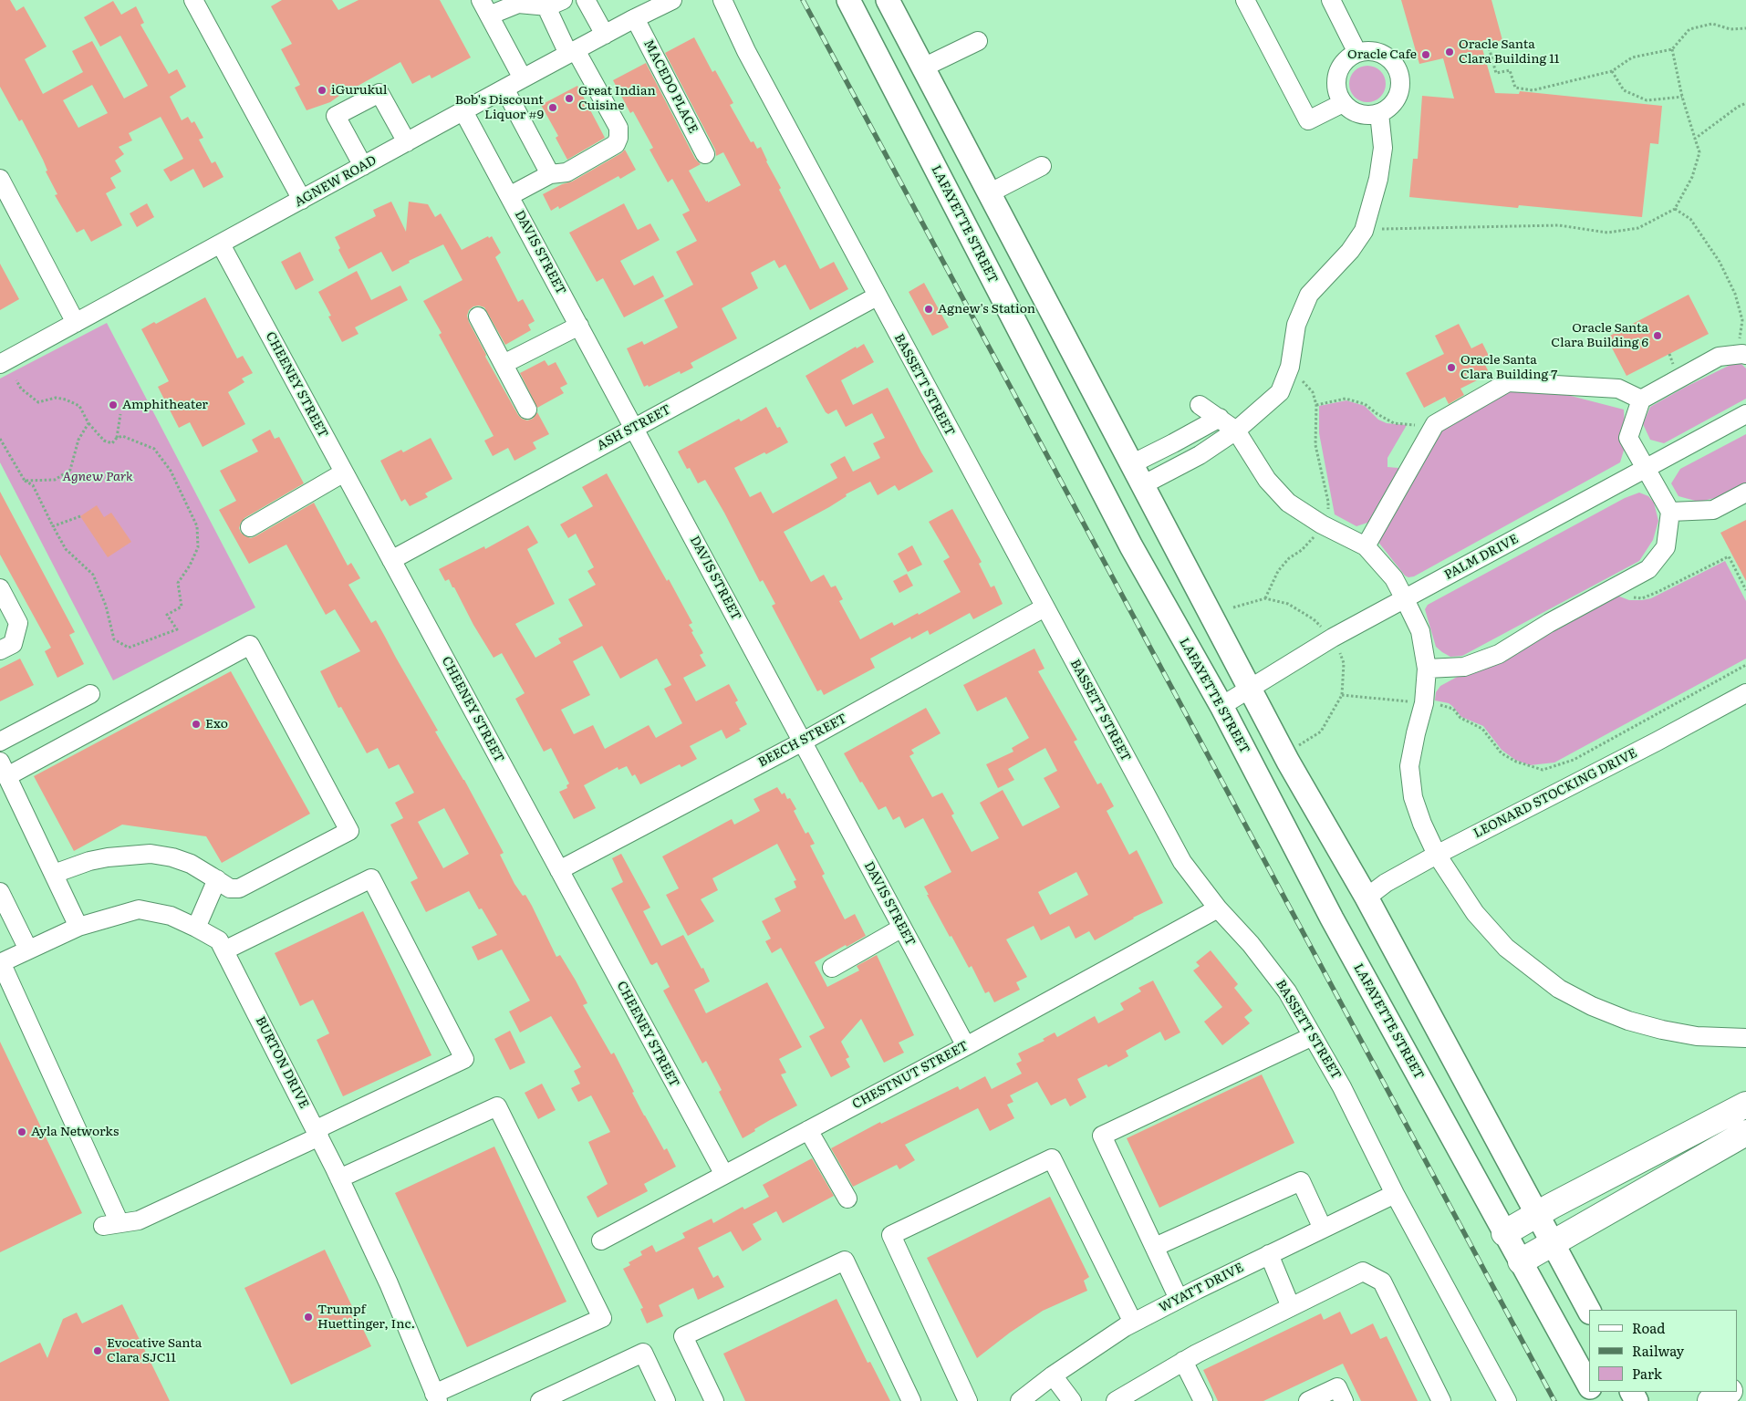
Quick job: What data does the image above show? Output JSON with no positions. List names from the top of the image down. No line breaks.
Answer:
{"streets":{"main road":["LAFAYETTE STREET"],"street":["MACEDO PLACE","AGNEW ROAD","DAVIS STREET","CHEENEY STREET","BASSETT STREET","ASH STREET","PALM DRIVE","BEECH STREET","LEONARD STOCKING DRIVE","BURTON DRIVE","CHESTNUT STREET","WYATT DRIVE"]},"crossings":[["MACEDO PLACE","AGNEW ROAD"],["AGNEW ROAD","DAVIS STREET"],["AGNEW ROAD","CHEENEY STREET"],["LAFAYETTE STREET","PALM DRIVE"],["DAVIS STREET","ASH STREET"],["DAVIS STREET","BEECH STREET"],["DAVIS STREET","CHESTNUT STREET"],["CHEENEY STREET","ASH STREET"],["CHEENEY STREET","BEECH STREET"],["CHEENEY STREET","CHESTNUT STREET"],["BASSETT STREET","ASH STREET"],["BASSETT STREET","BEECH STREET"],["BASSETT STREET","CHESTNUT STREET"],["BASSETT STREET","WYATT DRIVE"]],"parks":["Agnew Park"],"places":["Oracle Santa Clara Building 11","Oracle Cafe","iGurukul","Great Indian Cuisine","Bob's Discount Liquor #9","Agnew's Station","Oracle Santa Clara Building 6","Oracle Santa Clara Building 7","Amphitheater","Exo","Ayla Networks","Trumpf Huettinger, Inc.","Evocative Santa Clara SJC11"],"legend":["Road","Railway","Park"]}
